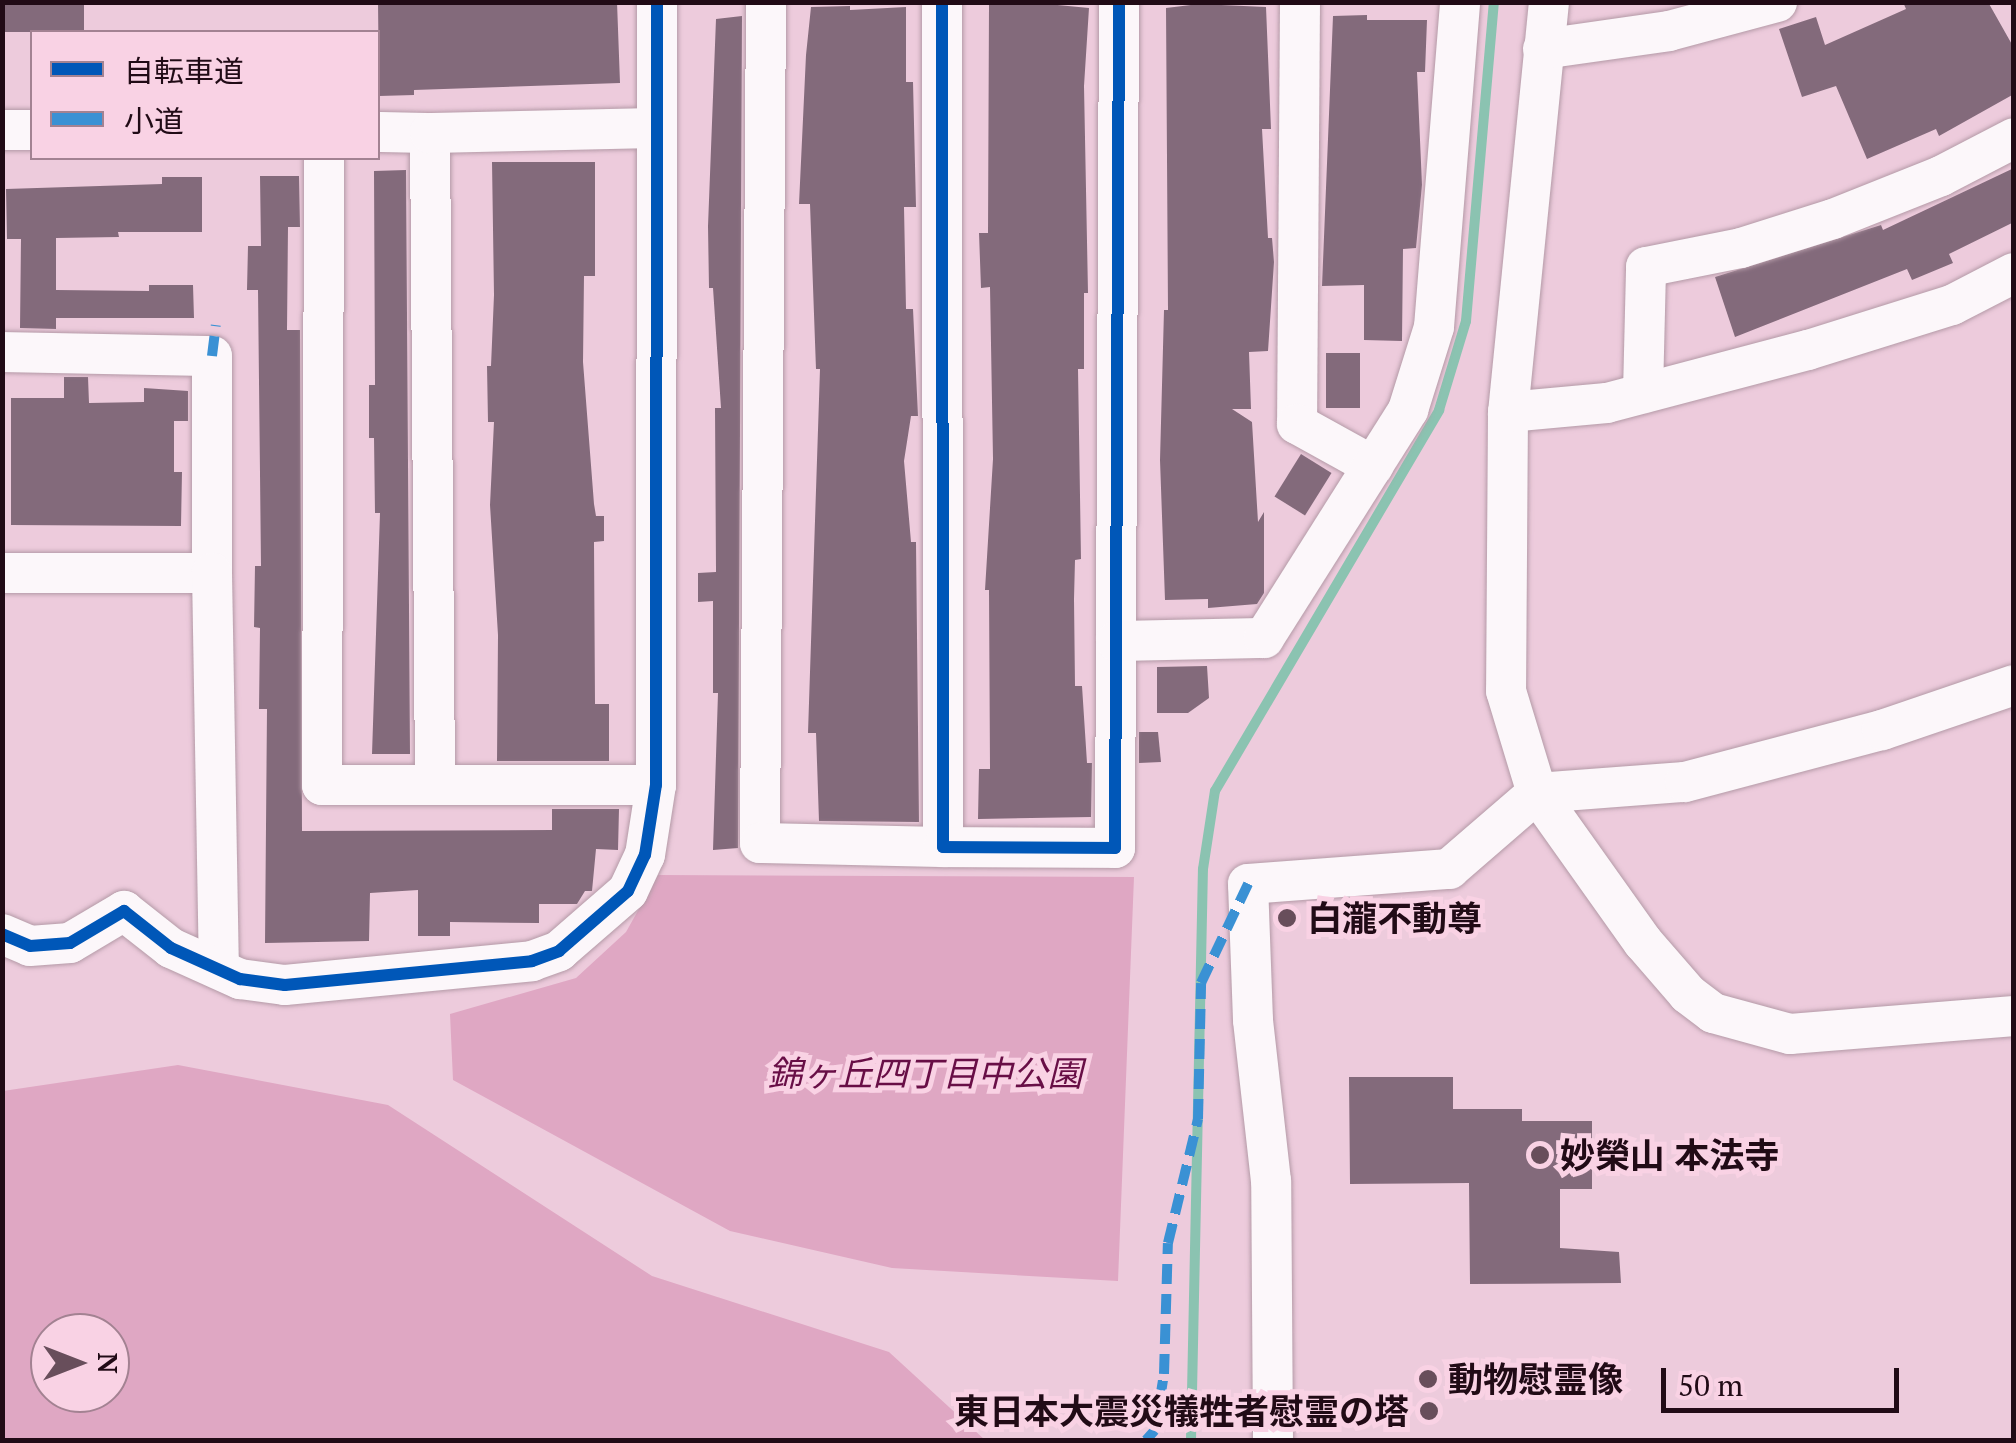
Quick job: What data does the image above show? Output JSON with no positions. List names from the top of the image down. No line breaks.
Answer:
{"parks":["錦ヶ丘四丁目中公園"],"places":["白瀧不動尊","妙榮山 本法寺","動物慰霊像","東日本大震災犠牲者慰霊の塔"],"legend":["自転車道","小道"],"scale_bar":"50 m","north":"right"}
